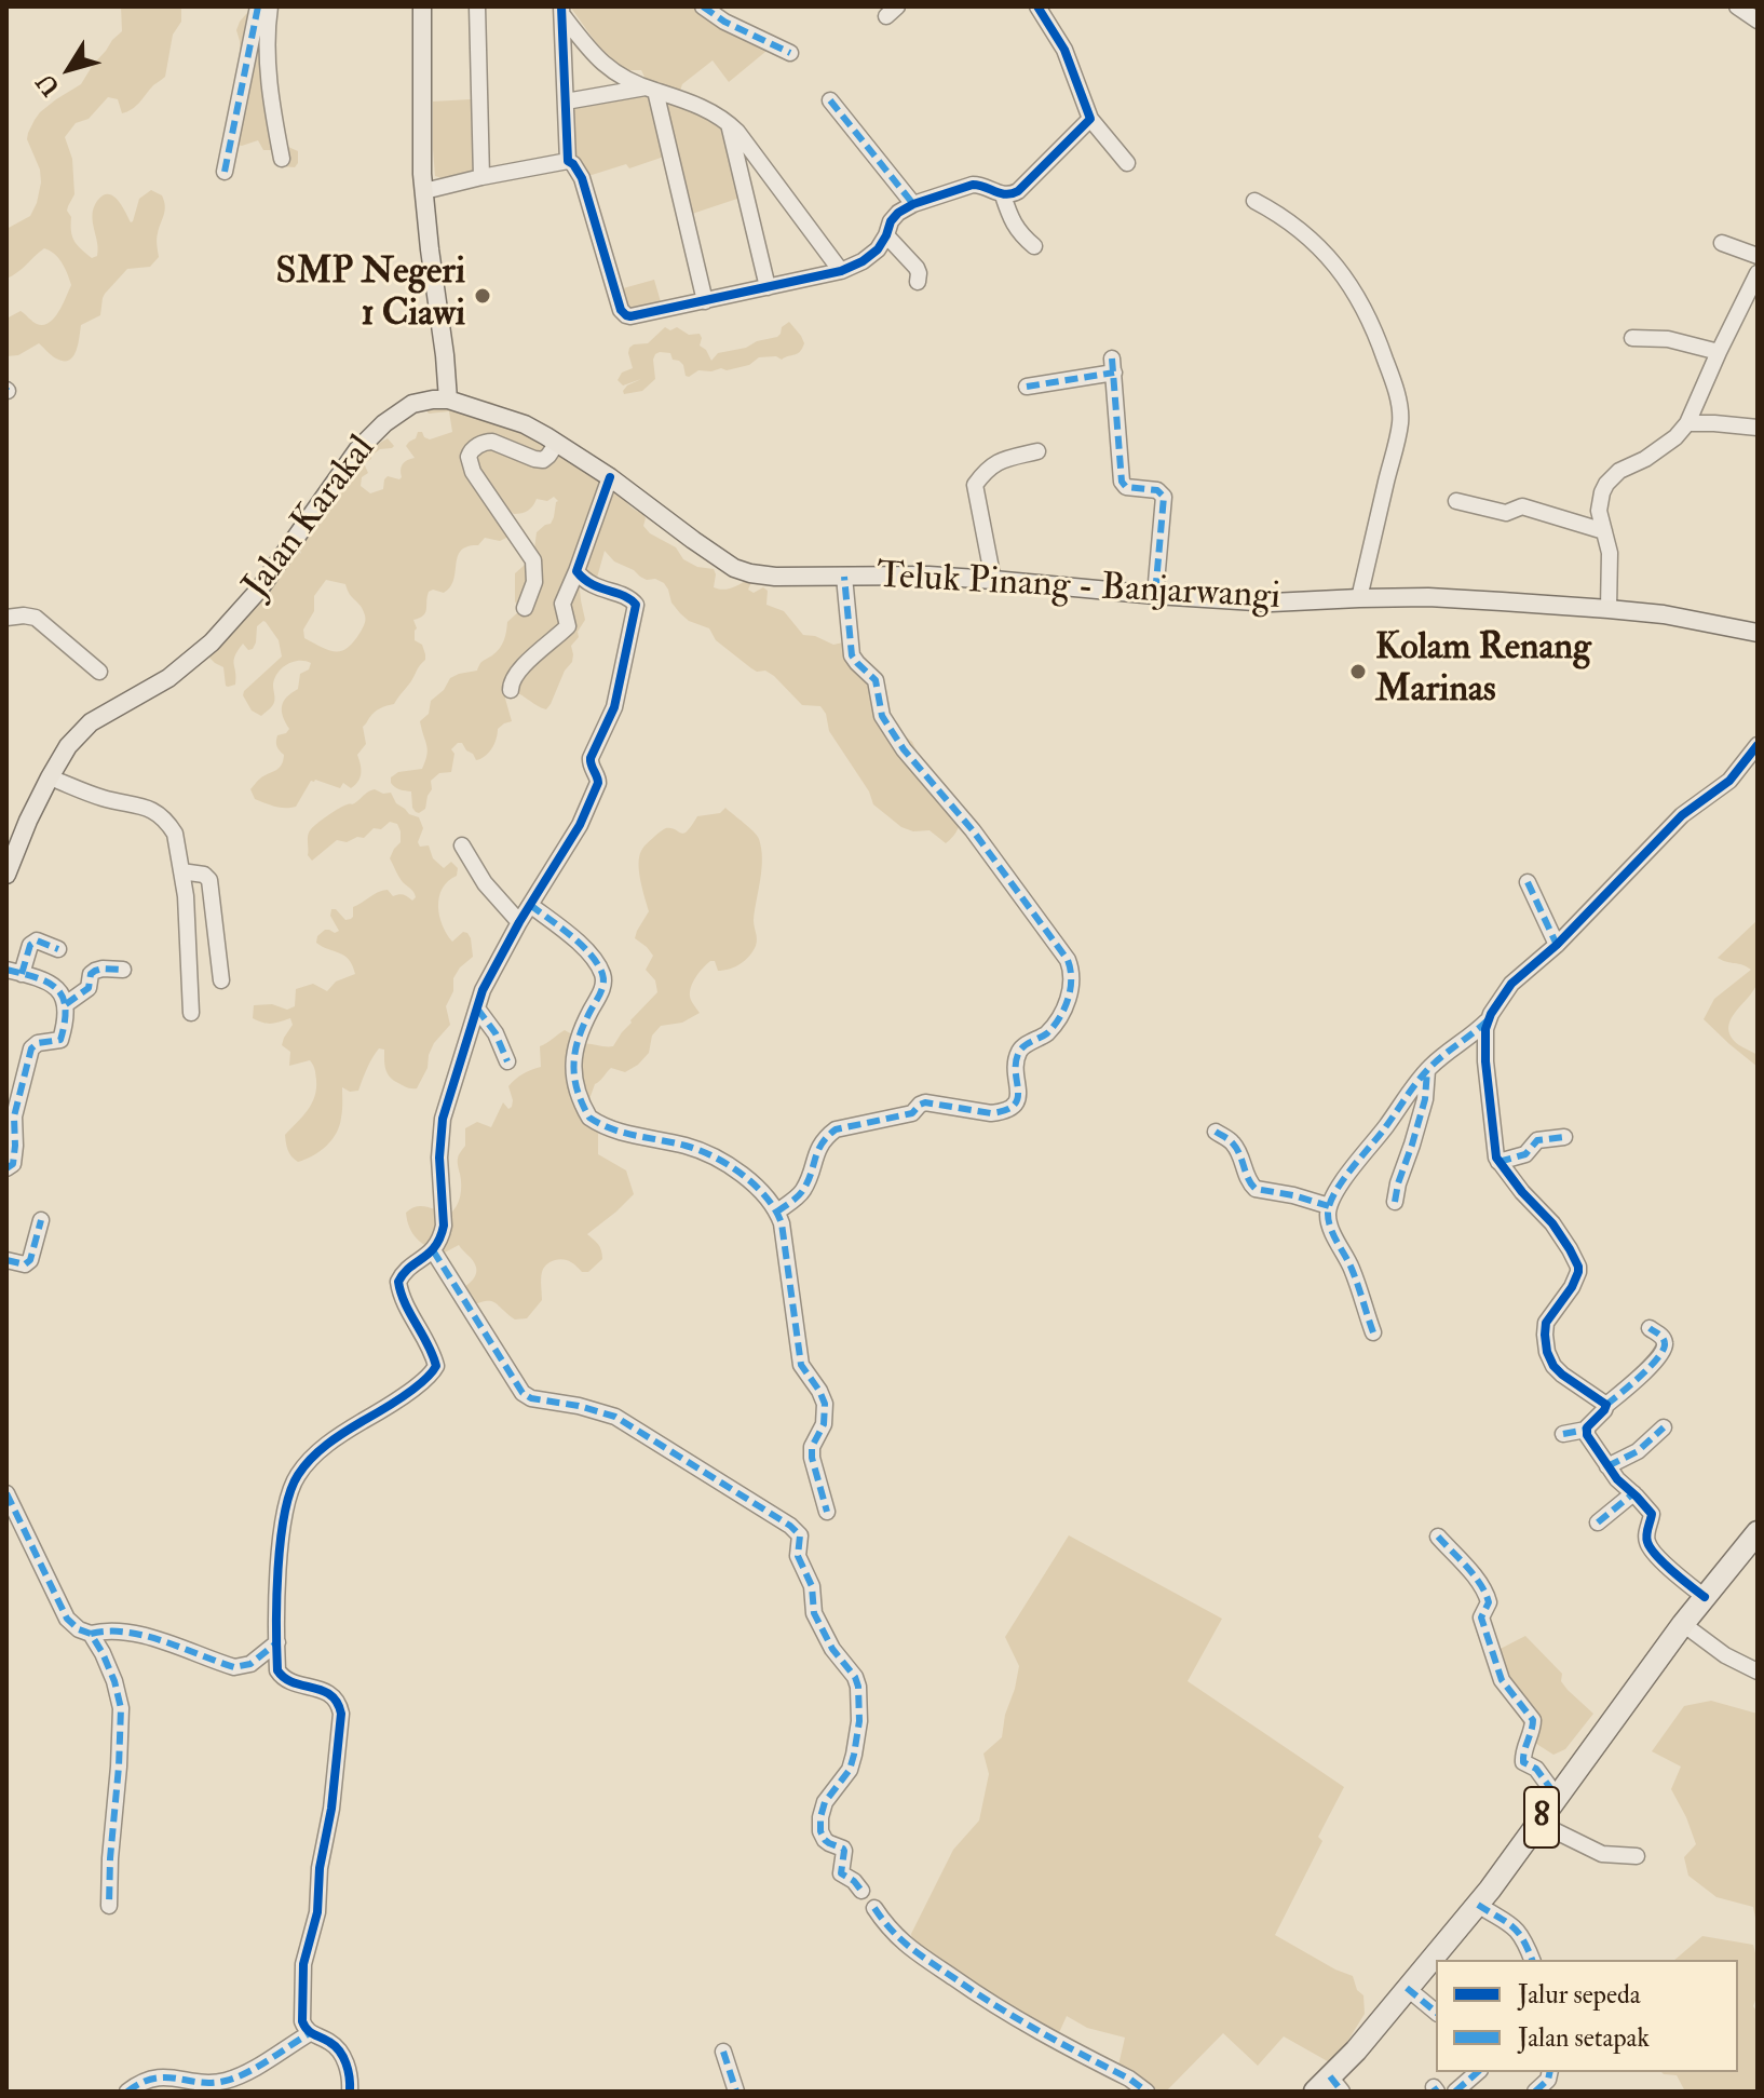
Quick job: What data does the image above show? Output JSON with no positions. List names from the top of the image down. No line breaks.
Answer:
{"streets":{"highway":["8"],"main road":["Jalan Karakal","Teluk Pinang - Banjarwangi"]},"crossings":[["Jalan Karakal","Teluk Pinang - Banjarwangi"]],"places":["SMP Negeri 1 Ciawi","Kolam Renang Marinas"],"legend":["Jalur sepeda","Jalan setapak"],"north":"bottom left"}
